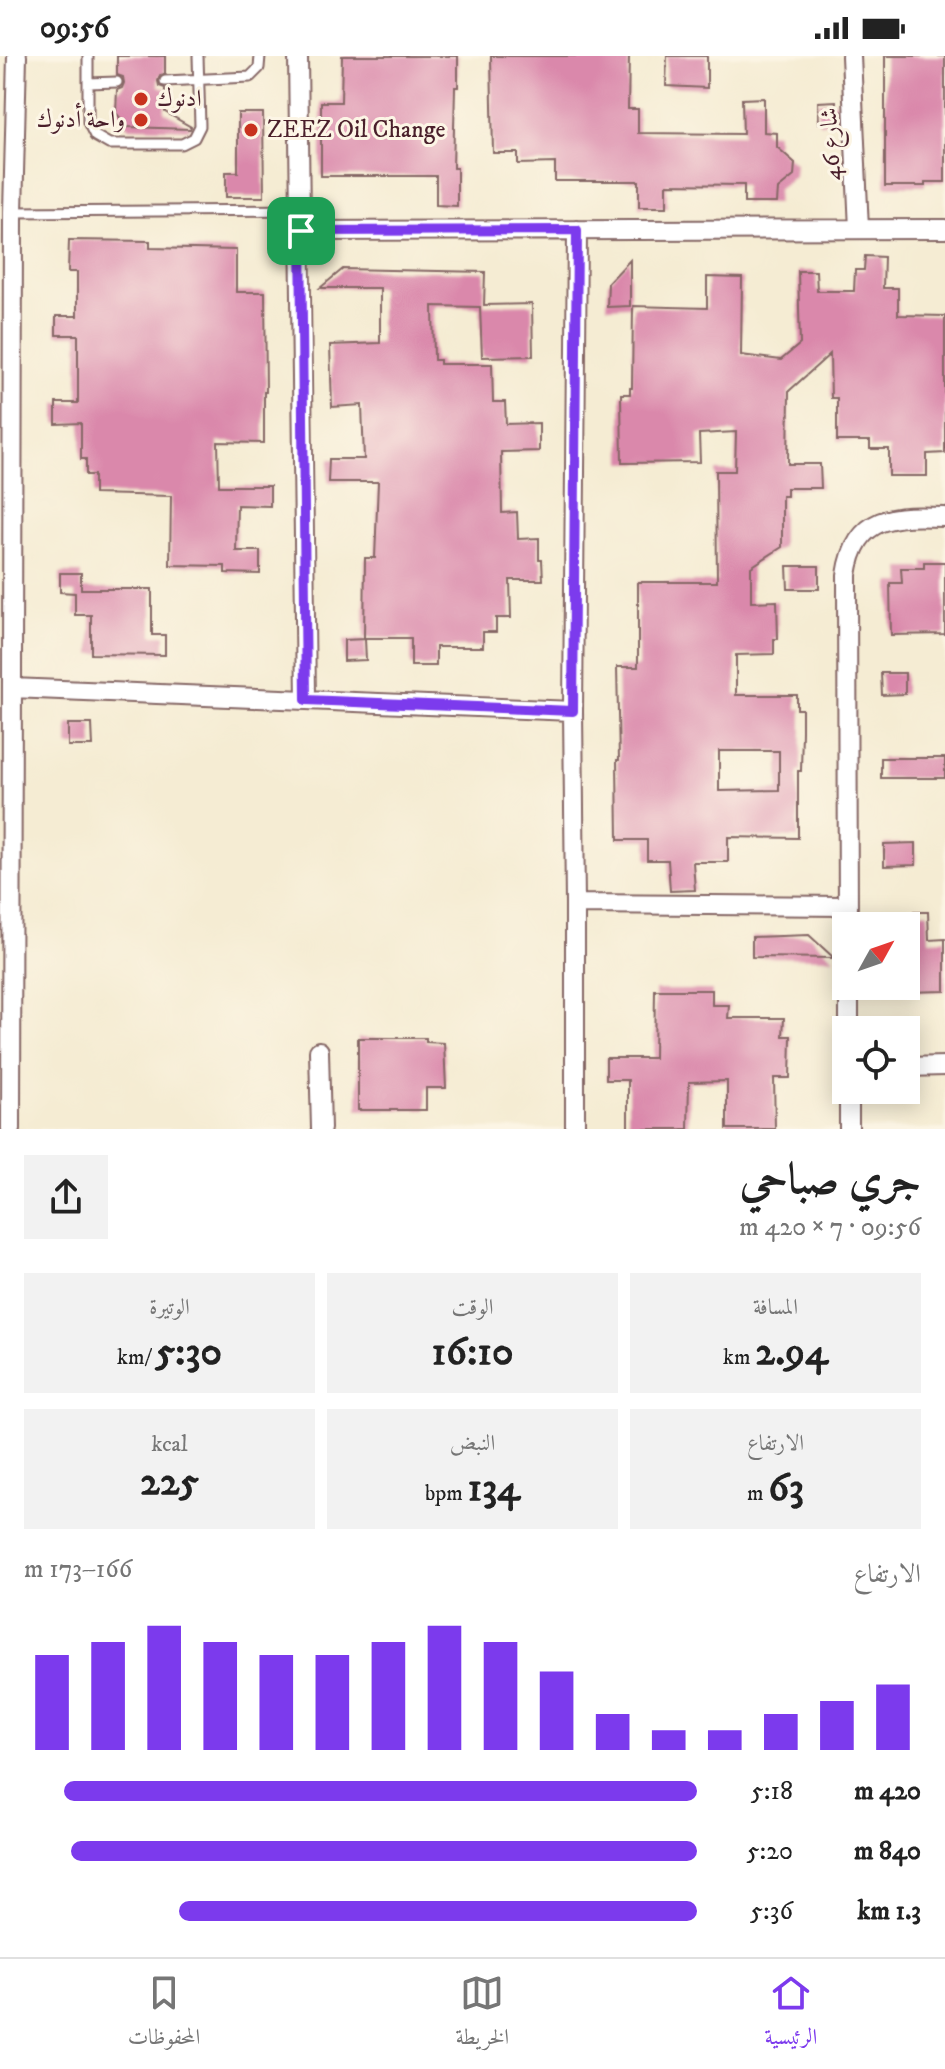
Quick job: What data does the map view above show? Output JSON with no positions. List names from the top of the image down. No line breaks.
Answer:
{"streets":{"street":["شارع 46"]},"places":["ادنوك","واحة أدنوك","ZEEZ Oil Change"],"north":"top right","page":{"status":"09:56","heading":["جري صباحي","09:56 · 7 × 420 m"],"stats":[["المسافة","2.94 km"],["الوقت","16:10"],["الوتيرة","5:30 /km"],["الارتفاع","63 m"],["النبض","134 bpm"],["kcal","225"]],"chart":["الارتفاع","166–173 m"],"list":[{"name":"420 m","note":"5:18"},{"name":"840 m","note":"5:20"},{"name":"1.3 km","note":"5:36"}],"tabs":["الرئيسية","الخريطة","المحفوظات"]}}
